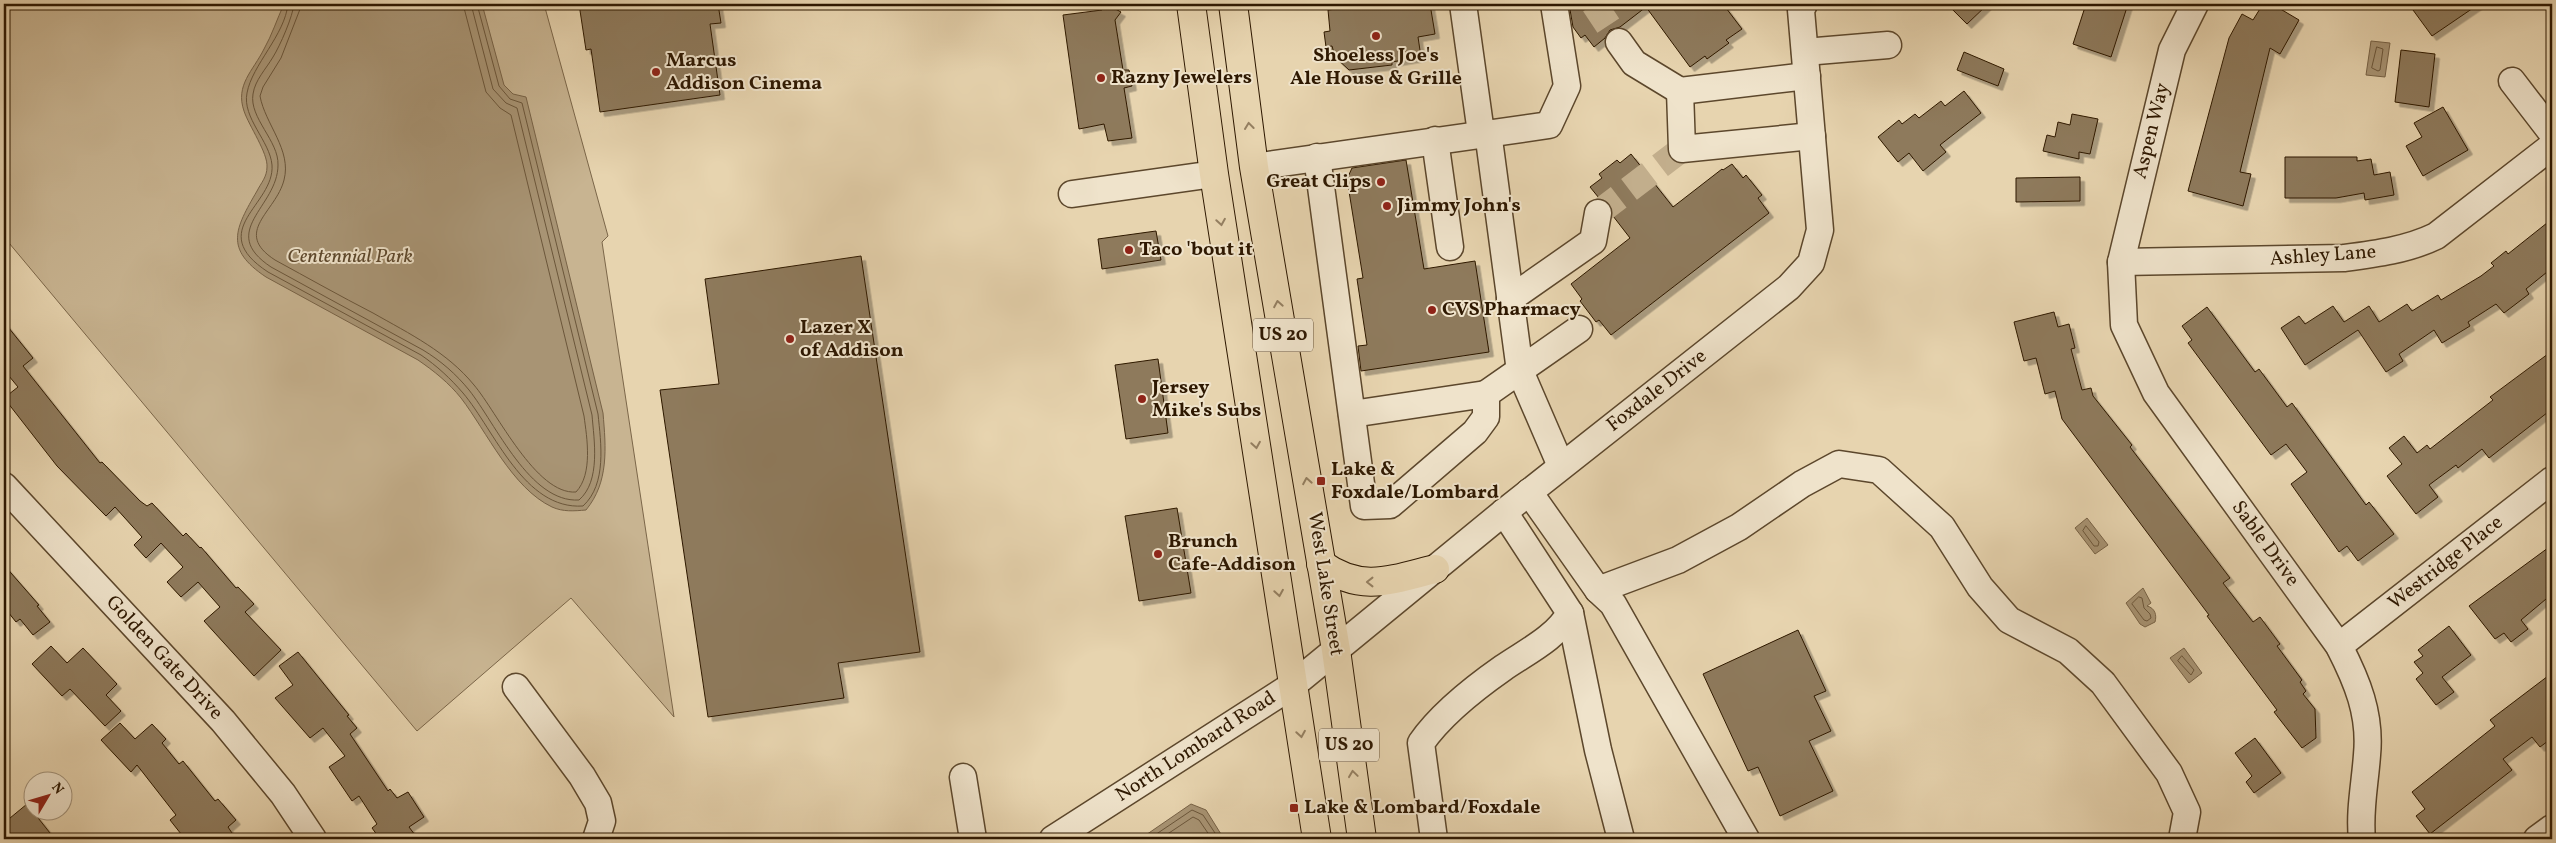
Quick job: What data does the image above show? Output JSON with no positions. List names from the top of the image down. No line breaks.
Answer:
{"streets":{"main road":["US 20","West Lake Street"],"street":["Aspen Way","Ashley Lane","Foxdale Drive","Sable Drive","Westridge Place","Golden Gate Drive","North Lombard Road"]},"crossings":[["Aspen Way","Ashley Lane"],["Aspen Way","Sable Drive"],["Ashley Lane","Sable Drive"],["US 20","North Lombard Road"],["Foxdale Drive","West Lake Street"],["Foxdale Drive","North Lombard Road"],["Sable Drive","Westridge Place"],["West Lake Street","North Lombard Road"]],"parks":["Centennial Park"],"places":{"other":["Shoeless Joe's Ale House & Grille","Marcus Addison Cinema","Razny Jewelers","Great Clips","Jimmy John's","Taco 'bout it","CVS Pharmacy","Lazer X of Addison","Jersey Mike's Subs","Brunch Cafe-Addison"],"transit":["Lake & Foxdale/Lombard","Lake & Lombard/Foxdale"]},"north":"top right"}
